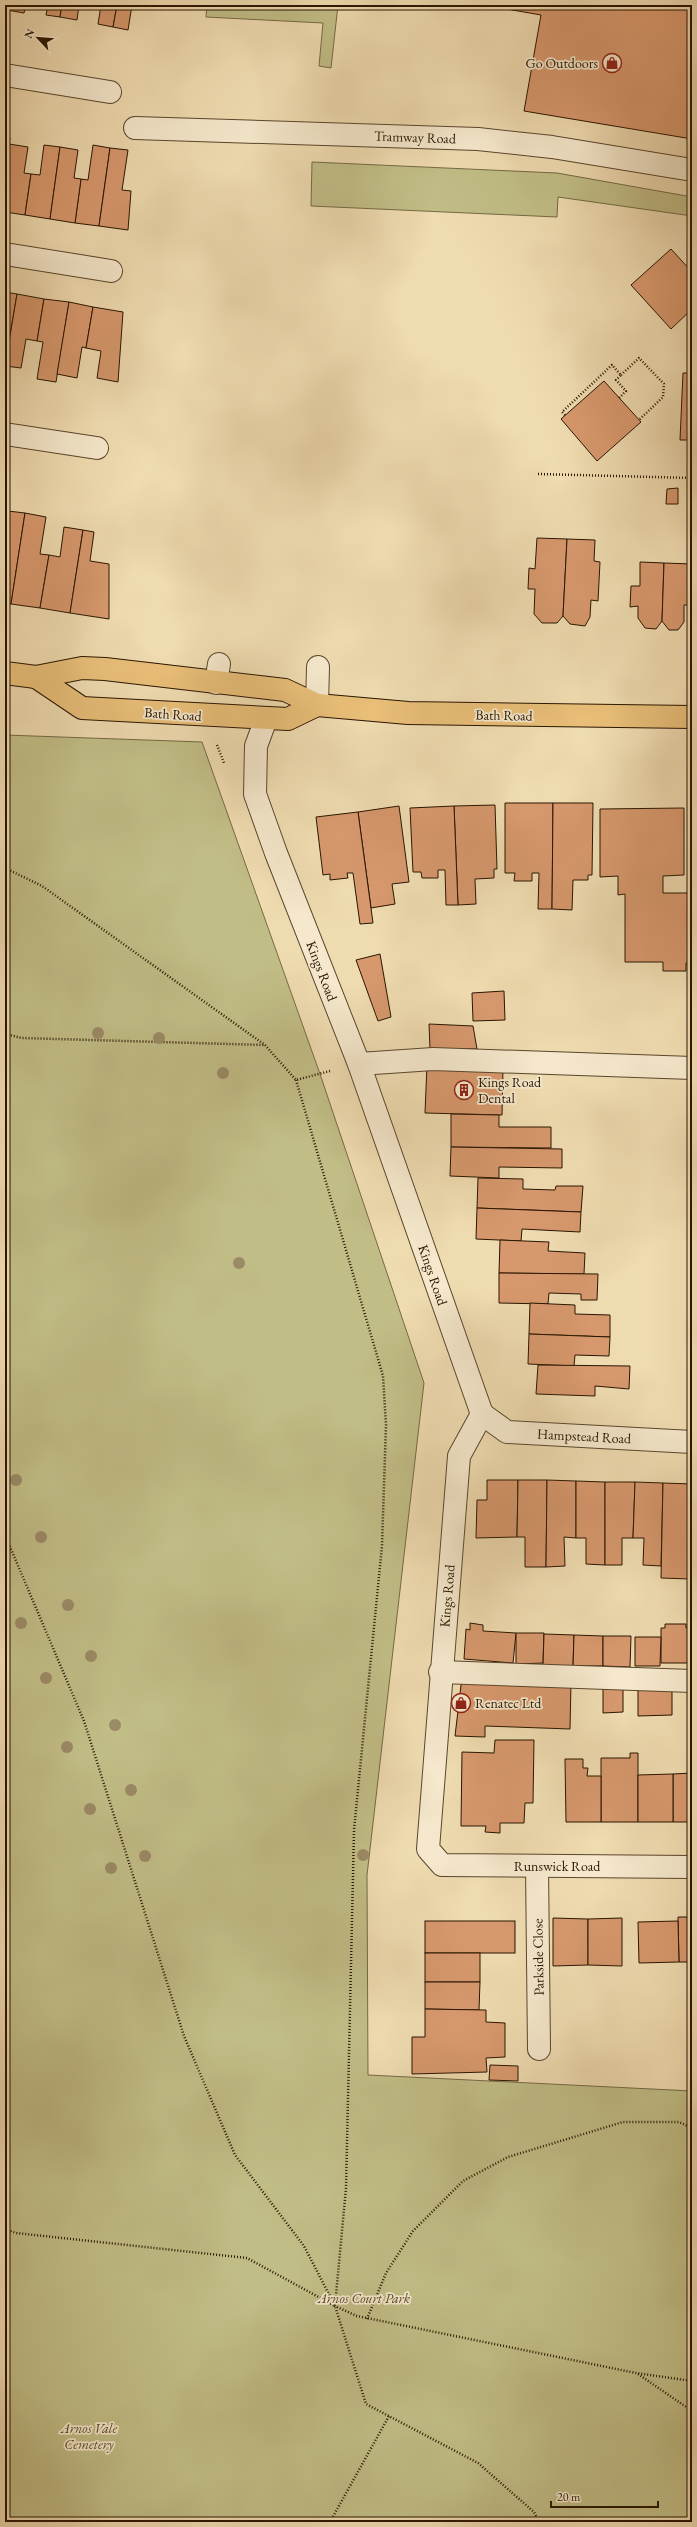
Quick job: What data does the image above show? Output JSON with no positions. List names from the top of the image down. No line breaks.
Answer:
{"streets":{"highway":["Bath Road"],"street":["Tramway Road","Kings Road","Hampstead Road","Runswick Road","Parkside Close"]},"crossings":[["Bath Road","Kings Road"],["Kings Road","Hampstead Road"],["Kings Road","Runswick Road"],["Runswick Road","Parkside Close"]],"parks":["Arnos Court Park","Arnos Vale Cemetery"],"places":{"shop":["Go Outdoors","Renatec Ltd"],"building":["Kings Road Dental"]},"scale_bar":"20 m","north":"top left"}
